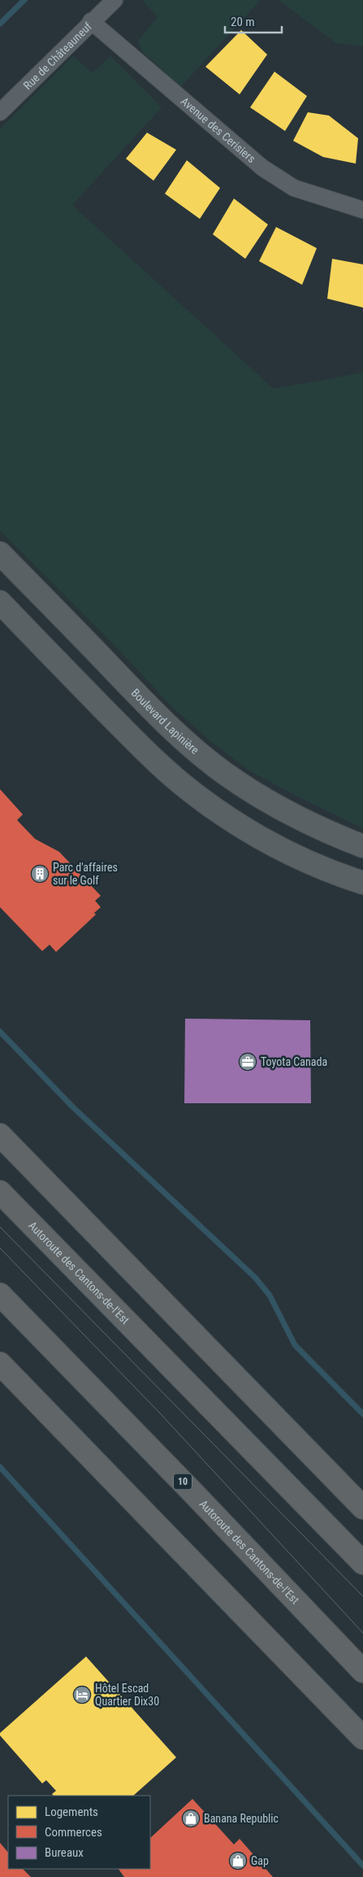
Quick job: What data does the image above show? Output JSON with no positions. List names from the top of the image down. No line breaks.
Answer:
{"streets":{"highway":["Autoroute des Cantons-de-l'Est","10"],"main road":["Boulevard Lapinière"],"street":["Rue de Châteauneuf","Avenue des Cerisiers"]},"crossings":[["Rue de Châteauneuf","Avenue des Cerisiers"]],"places":{"building":["Parc d'affaires sur le Golf"],"office":["Toyota Canada"],"hotel":["Hôtel Escad Quartier Dix30"],"shop":["Banana Republic","Gap"]},"legend":["Logements","Commerces","Bureaux"],"scale_bar":"20 m"}
